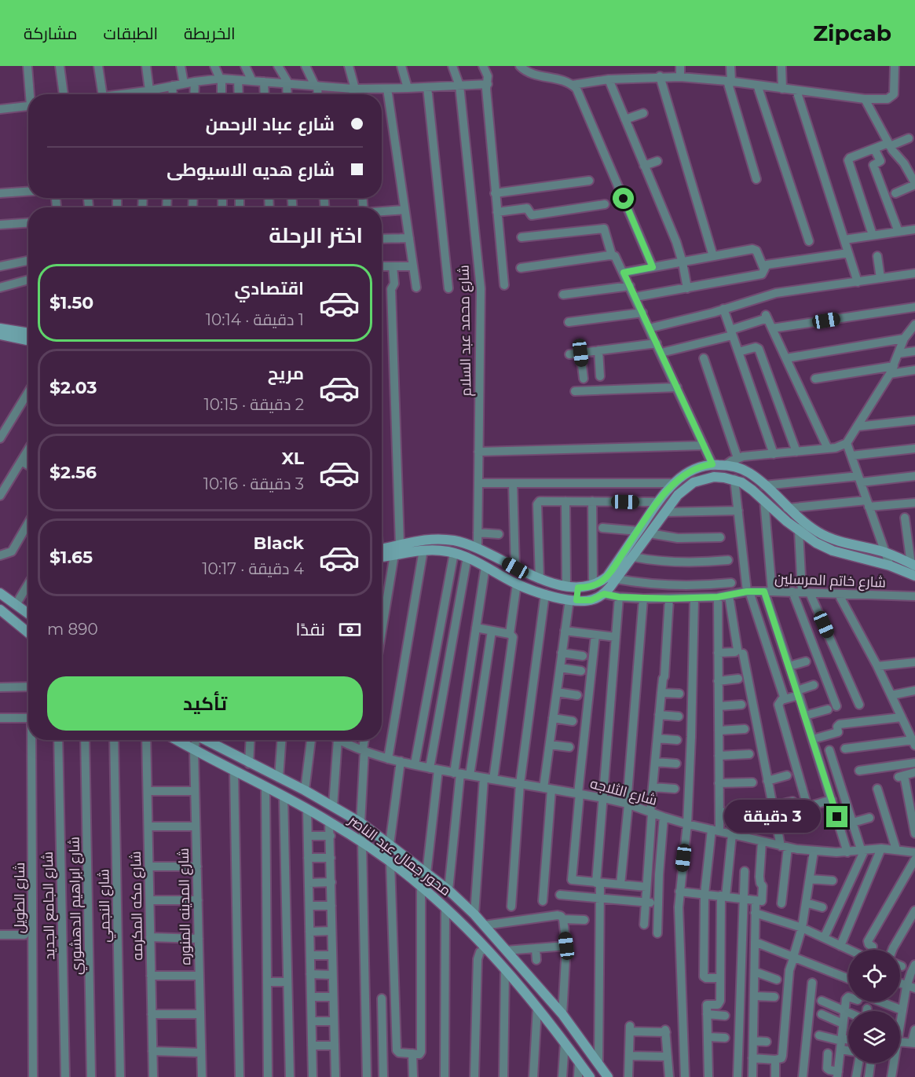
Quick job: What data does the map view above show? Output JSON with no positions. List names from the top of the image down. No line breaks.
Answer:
{"streets":{"street":["شارع محمد عبد السلام","شارع خاتم المرسلين","شارع الثلاجه","محور جمال عبد الناصر","شارع الطويل","شارع الجامع الجديد","شارع ابراهيم الدهشوري","شارع النجمي","شارع مكه المكرمه","شارع المدينه المنوره"]},"crossings":[["محور جمال عبد الناصر","شارع المدينه المنوره"]],"page":{"header":"Zipcab","nav":["الخريطة","الطبقات","مشاركة"],"banner":["شارع عباد الرحمن","شارع هديه الاسيوطى"],"heading":"اختر الرحلة","list":[{"name":"اقتصادي","note":"1 دقيقة · 10:14","value":"$1.50"},{"name":"مريح","note":"2 دقيقة · 10:15","value":"$2.03"},{"name":"XL","note":"3 دقيقة · 10:16","value":"$2.56"},{"name":"Black","note":"4 دقيقة · 10:17","value":"$1.65"}],"pay":["نقدًا","890 m"],"buttons":"تأكيد","bubble":"3 دقيقة"}}
